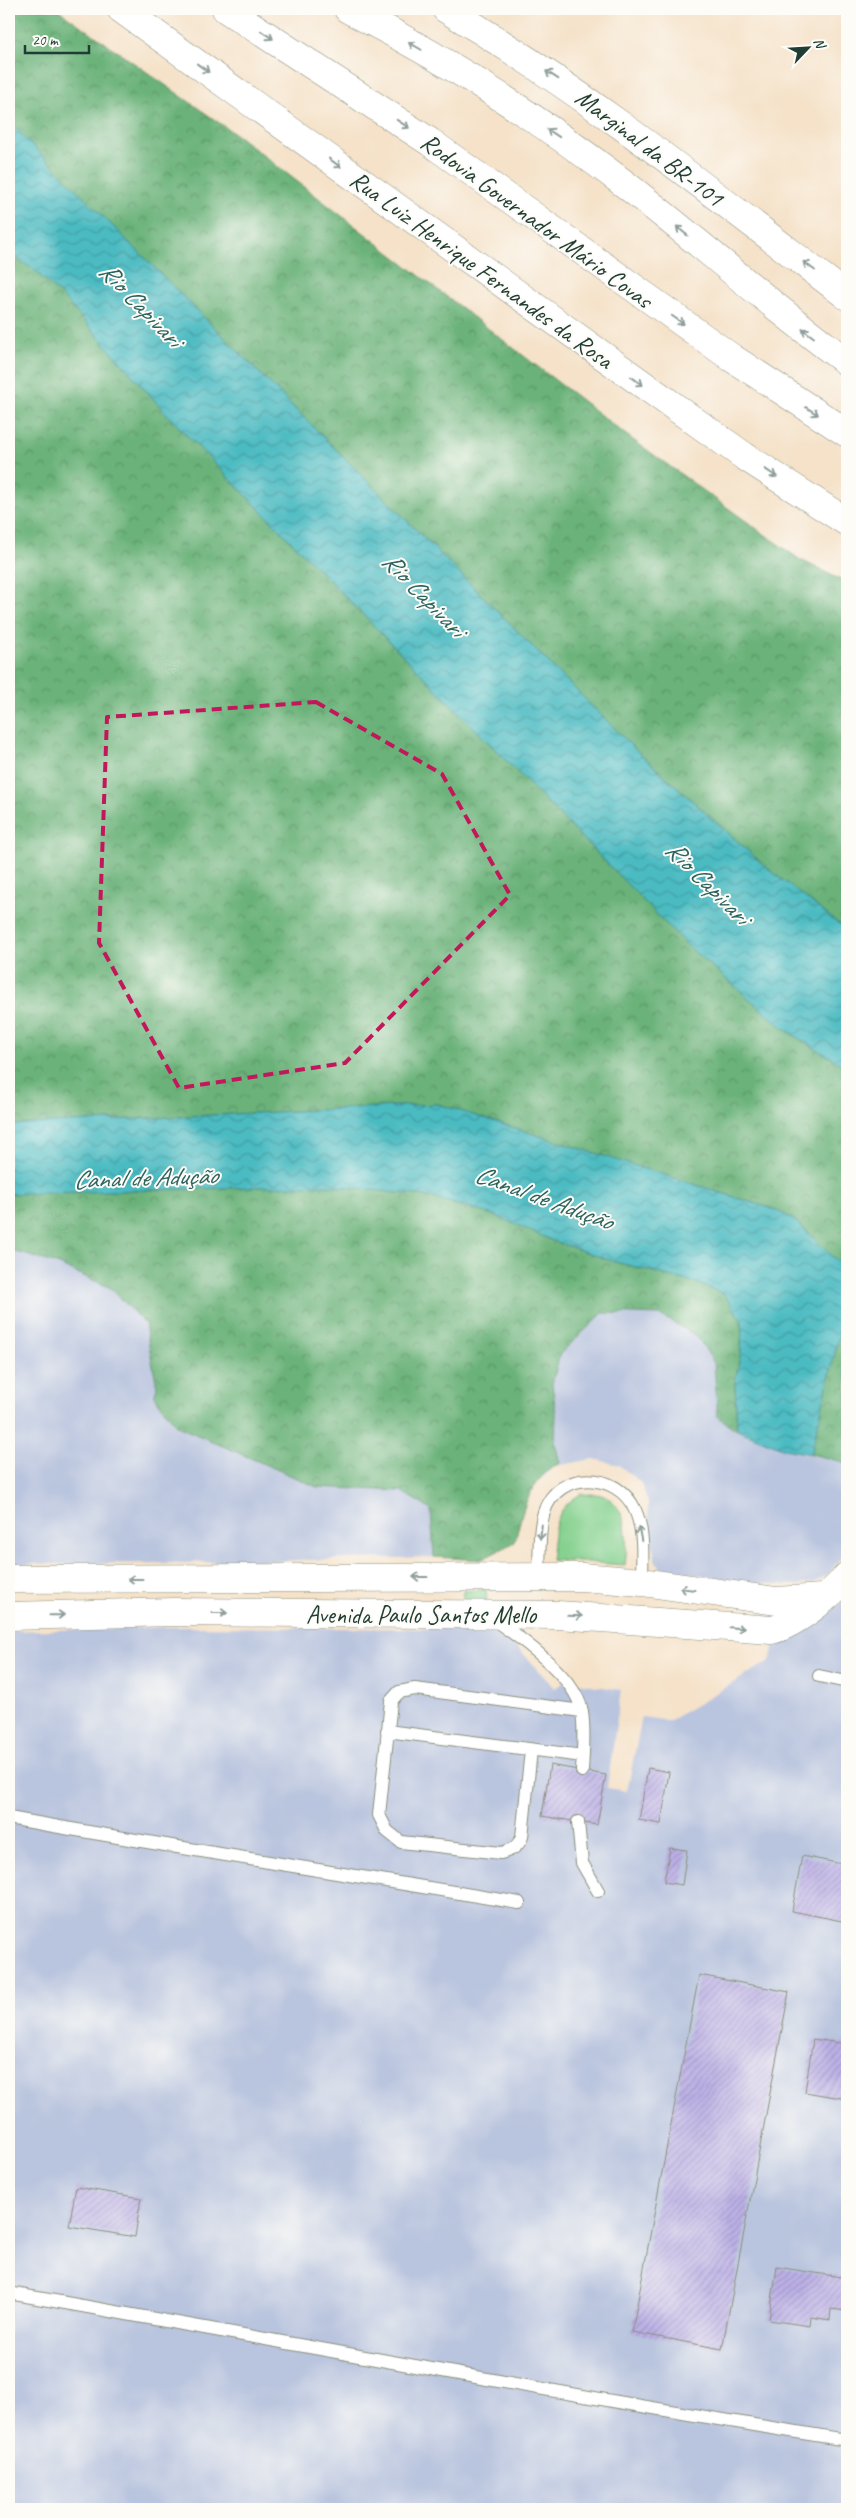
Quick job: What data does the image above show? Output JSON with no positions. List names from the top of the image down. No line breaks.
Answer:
{"streets":{"main road":["Marginal da BR-101","Rodovia Governador Mário Covas","Rua Luiz Henrique Fernandes da Rosa","Avenida Paulo Santos Mello"]},"water":["Rio Capivari","Canal de Adução"],"scale_bar":"20 m","north":"top right"}
